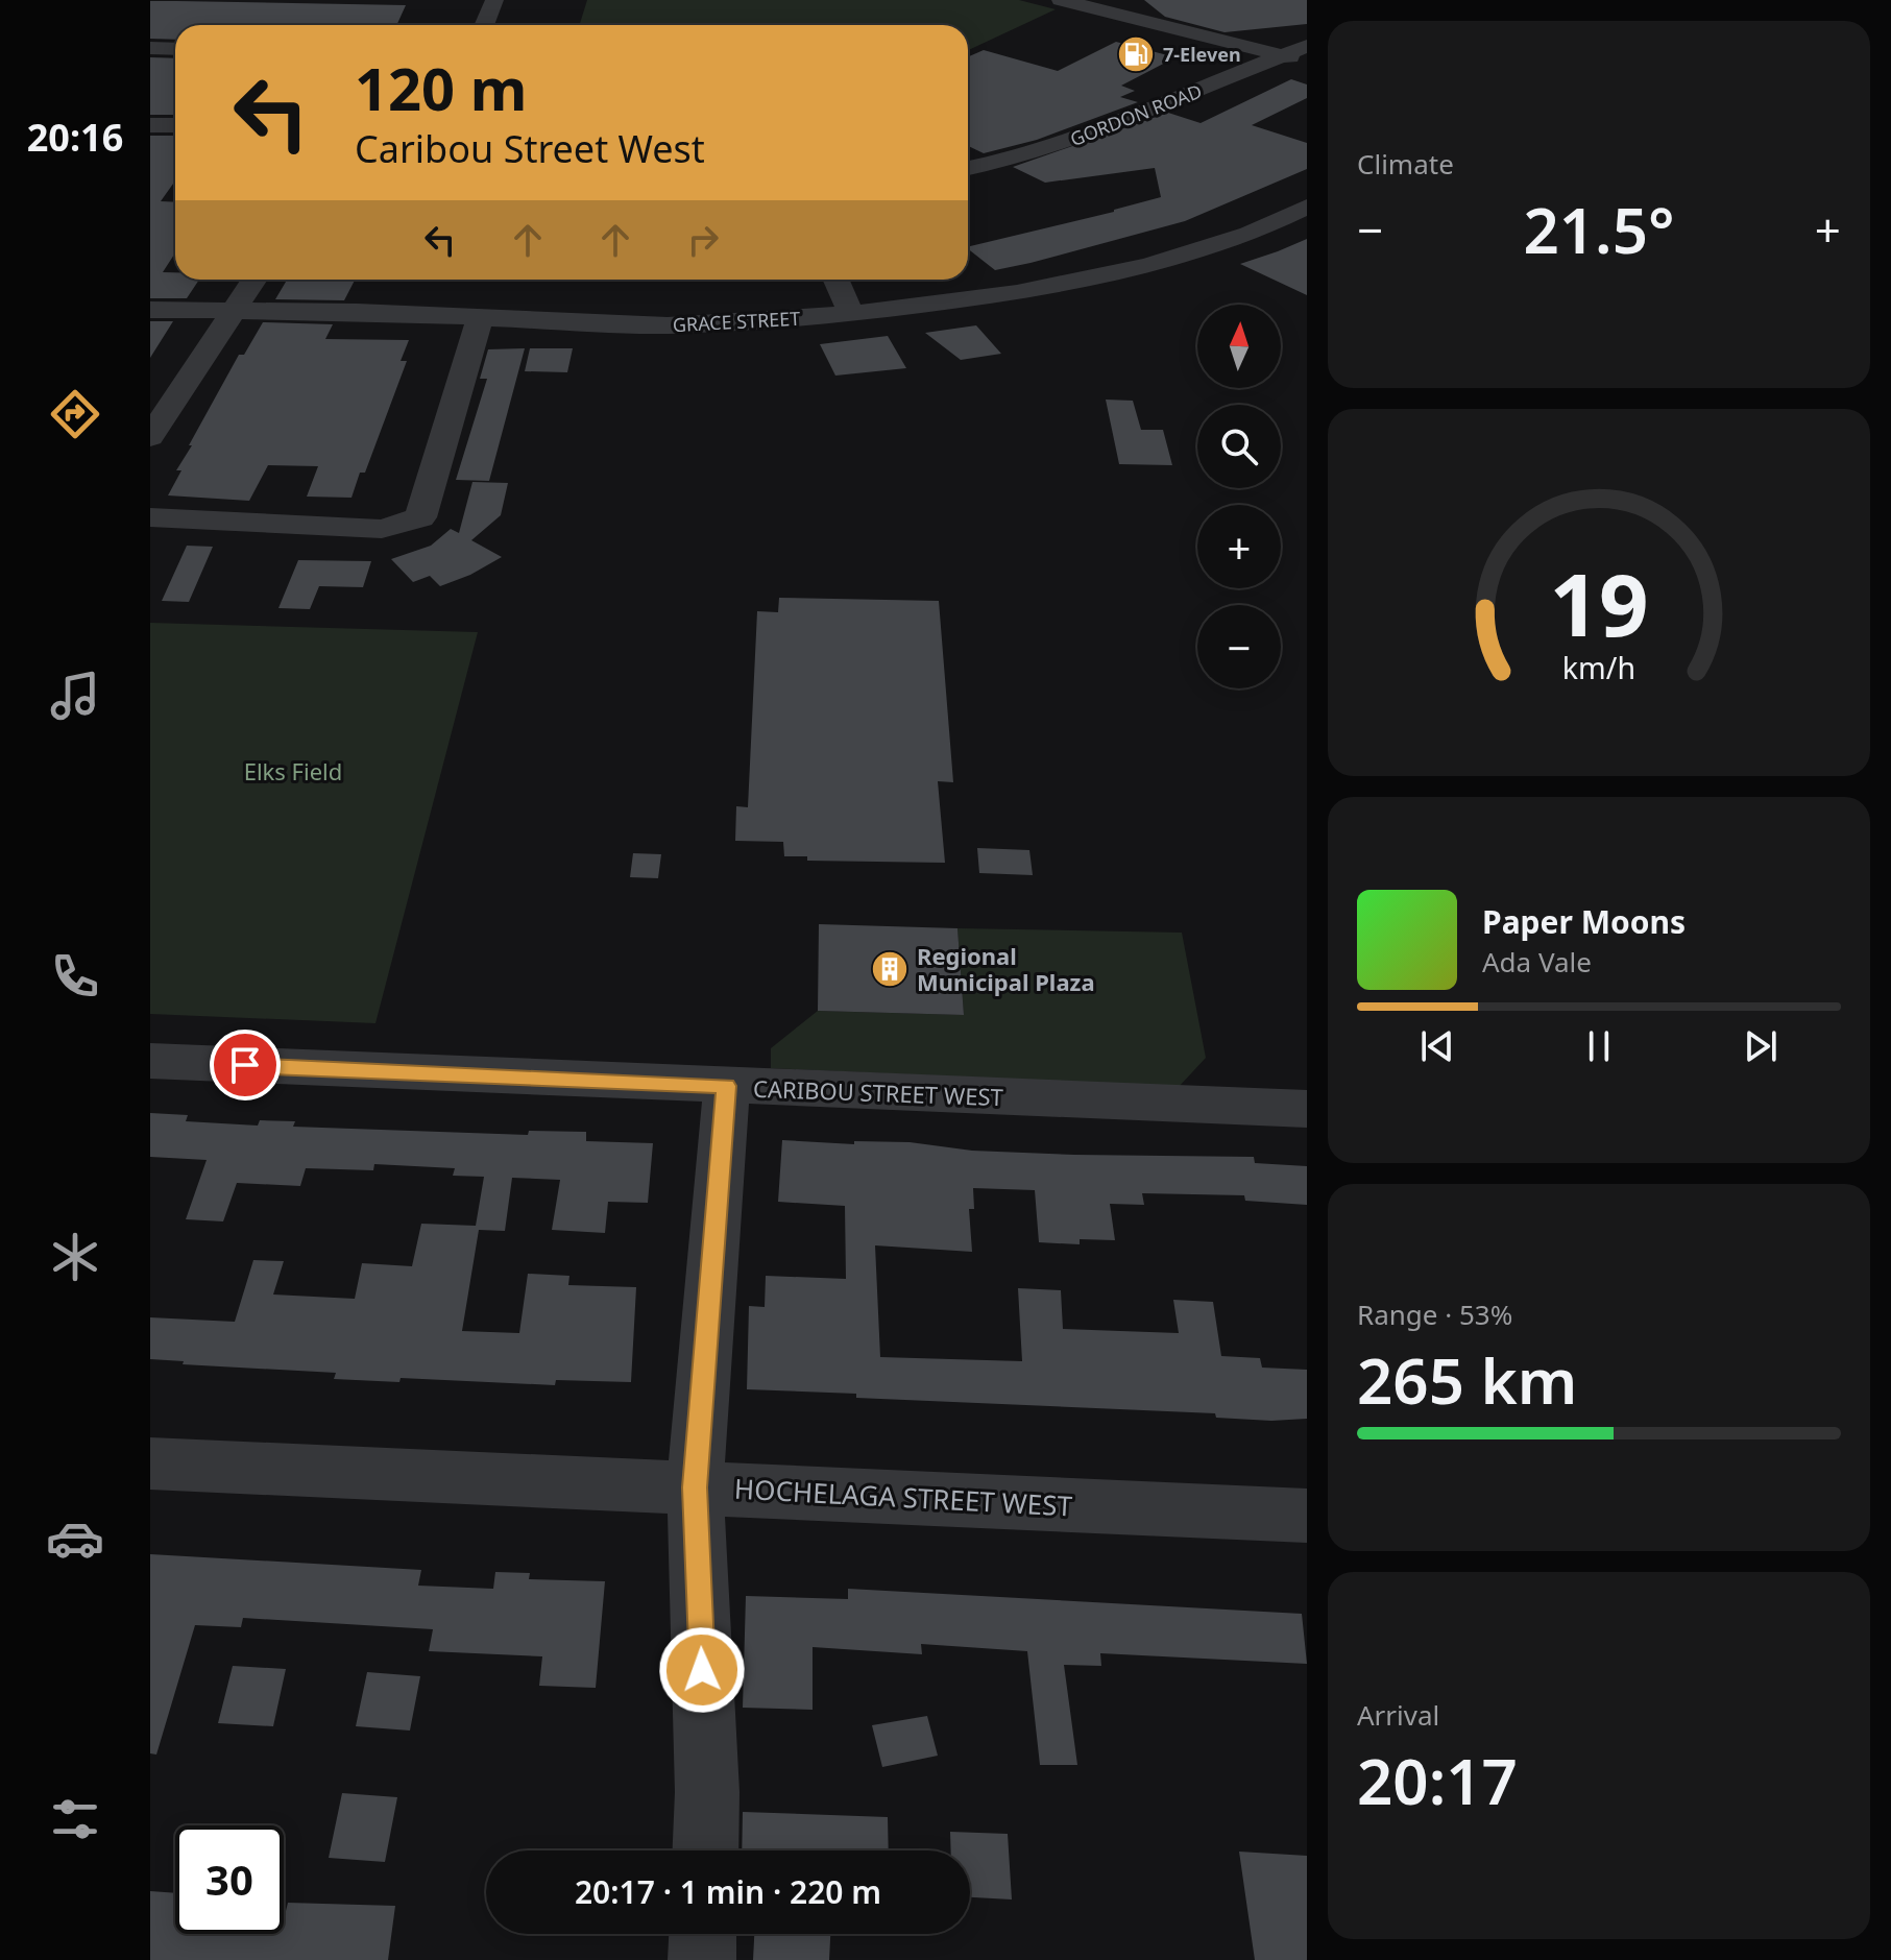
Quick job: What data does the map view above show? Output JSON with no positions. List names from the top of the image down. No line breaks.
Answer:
{"streets":{"street":["GORDON ROAD","GRACE STREET","CARIBOU STREET WEST","HOCHELAGA STREET WEST"]},"parks":["Elks Field"],"places":{"fuel station":["7-Eleven"],"building":["Regional Municipal Plaza"]},"north":"top","page":{"tabs":"20:16","tile":["Climate",["Range · 53%","265 km"],["Arrival","20:17"]],"turn":["120 m","Caribou Street West"],"heat":["−","21.5°","+"],"map_buttons":["+","−"],"song":["Paper Moons","Ada Vale"],"limit":"30","trip":"20:17 · 1 min · 220 m","gauge":["19","km/h"]}}
